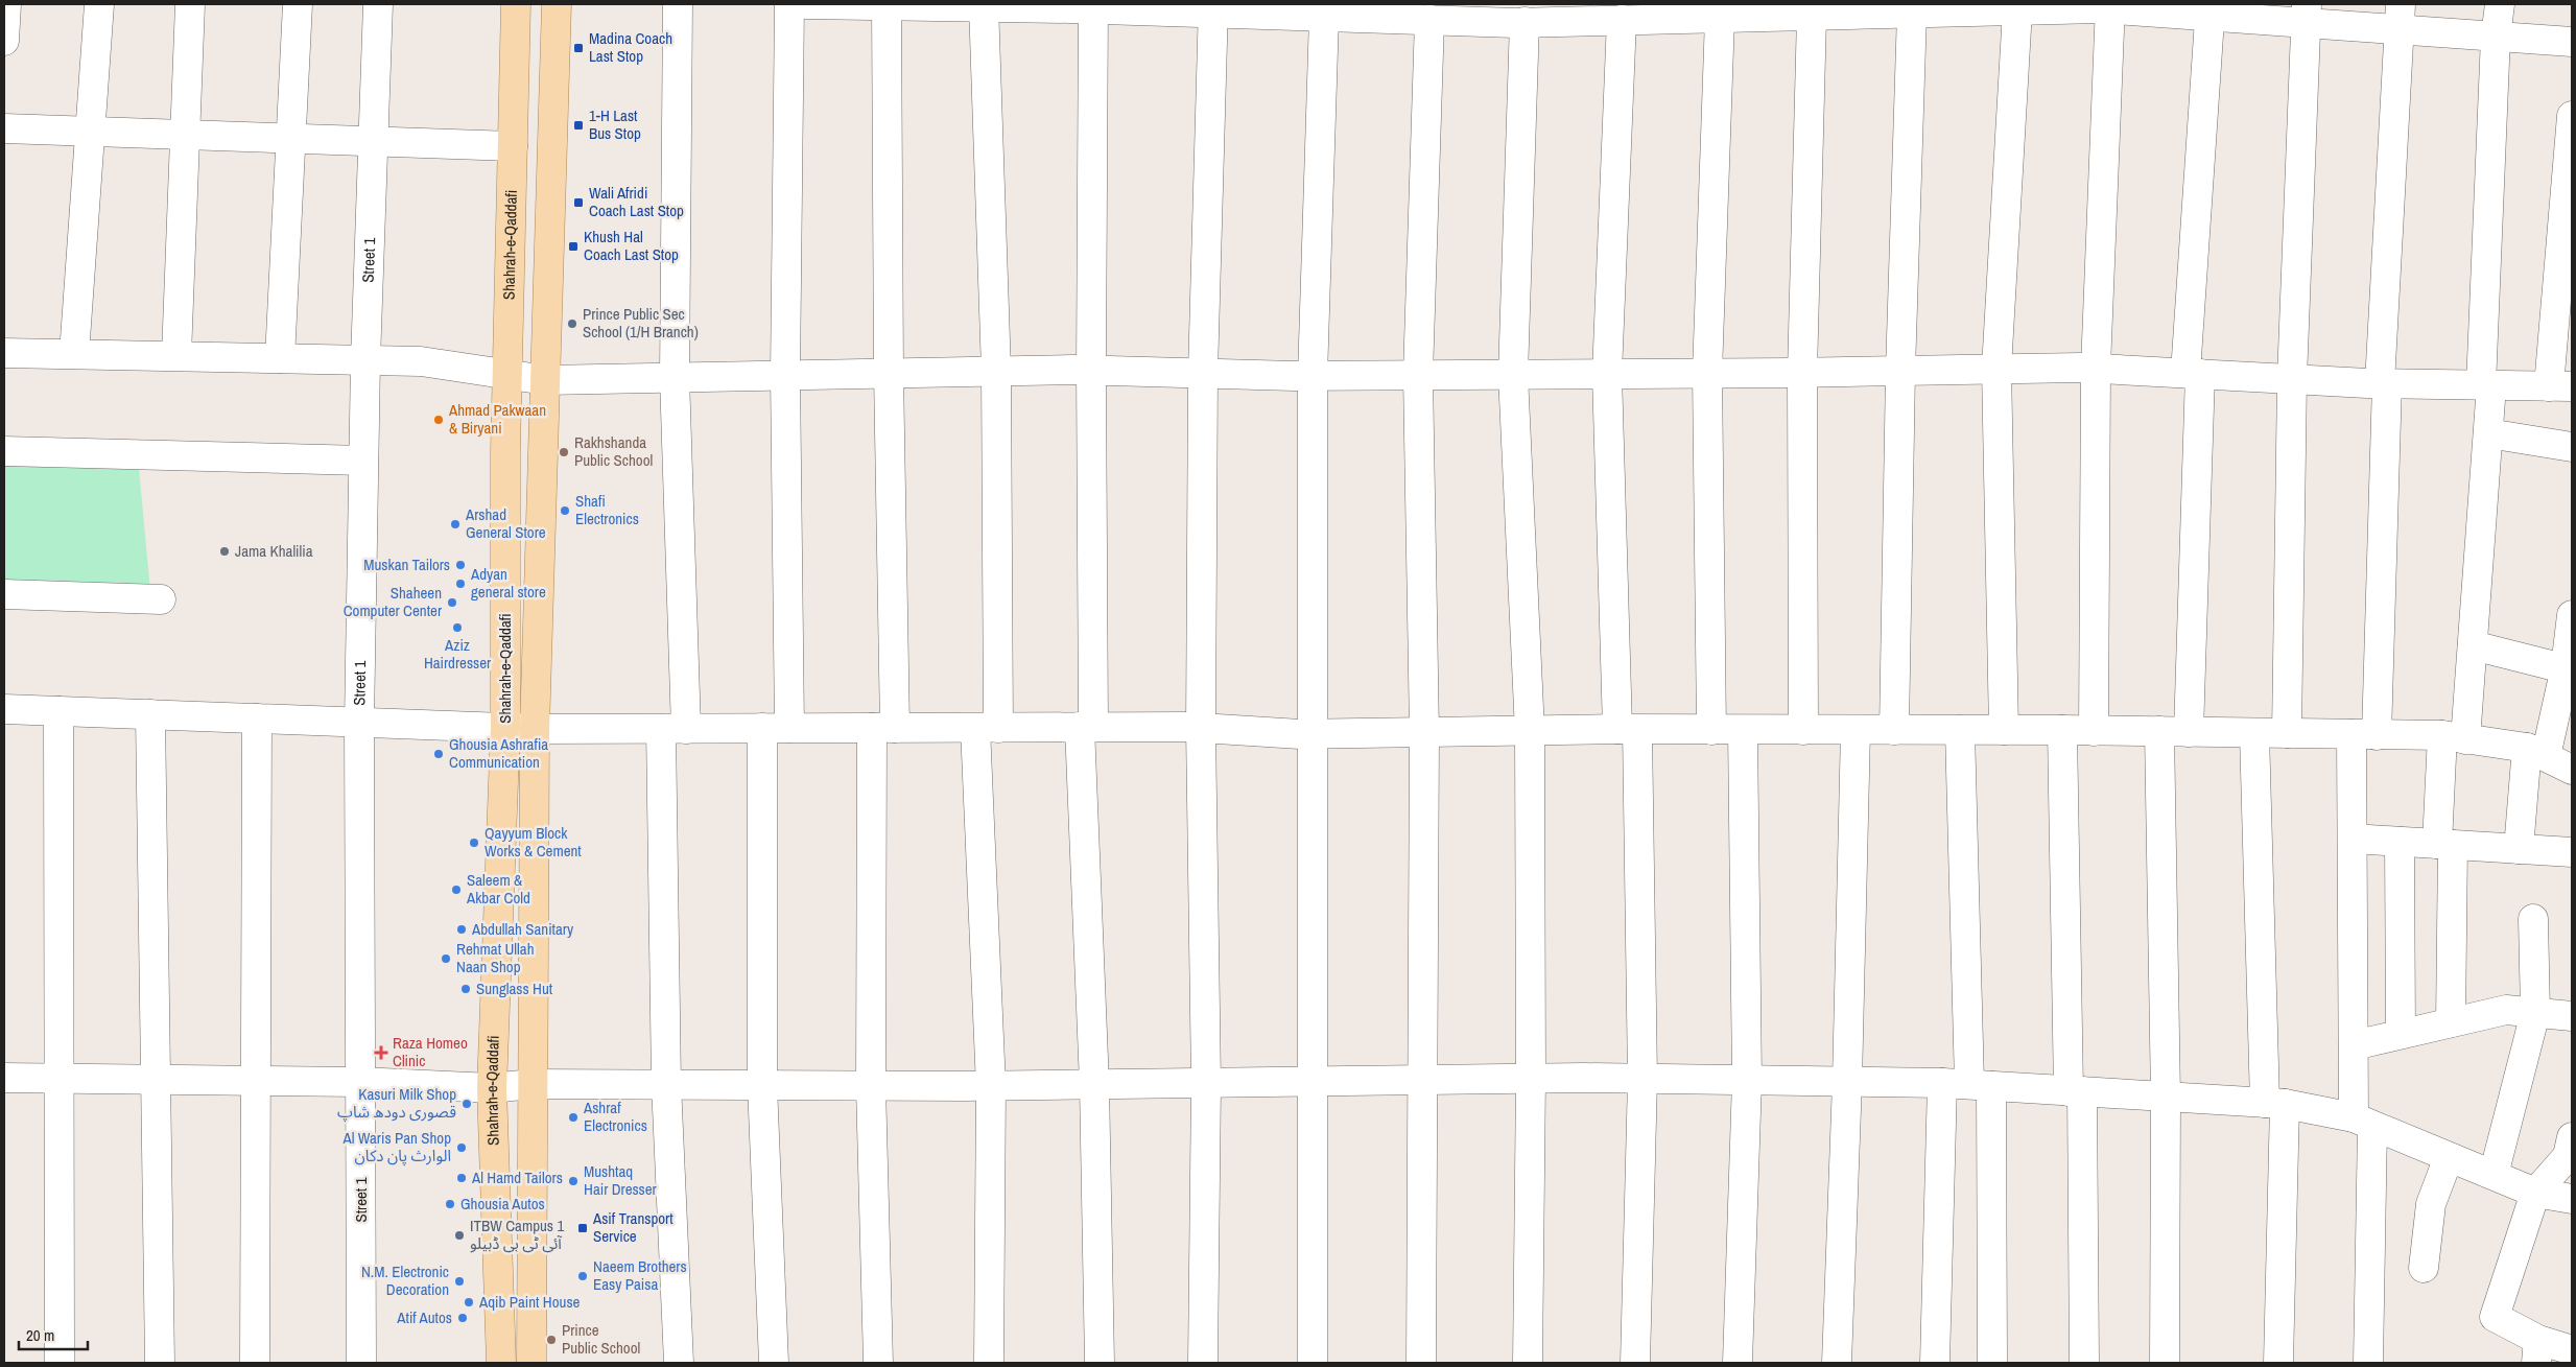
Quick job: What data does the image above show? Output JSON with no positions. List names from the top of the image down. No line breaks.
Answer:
{"streets":{"main road":["Shahrah-e-Qaddafi"],"street":["Street 1"]},"places":{"transit":["Madina Coach Last Stop","1-H Last Bus Stop","Wali Afridi Coach Last Stop","Khush Hal Coach Last Stop","Asif Transport Service"],"other":["Prince Public Sec School (1/H Branch)","Ahmad Pakwaan & Biryani","Rakhshanda Public School","Shafi Electronics","Arshad General Store","Jama Khalilia","Muskan Tailors","Adyan general store","Shaheen Computer Center","Aziz Hairdresser","Ghousia Ashrafia Communication","Qayyum Block Works & Cement","Saleem & Akbar Cold","Abdullah Sanitary","Rehmat Ullah Naan Shop","Sunglass Hut","Kasuri Milk Shop قصوری دودھ شاپ","Ashraf Electronics","Al Waris Pan Shop الوارث پان دکان","Al Hamd Tailors","Mushtaq Hair Dresser","Ghousia Autos","ITBW Campus 1 آئی ٹی بی ڈبیلو","Naeem Brothers Easy Paisa","N.M. Electronic Decoration","Aqib Paint House","Atif Autos","Prince Public School"],"health":["Raza Homeo Clinic"]},"scale_bar":"20 m"}
